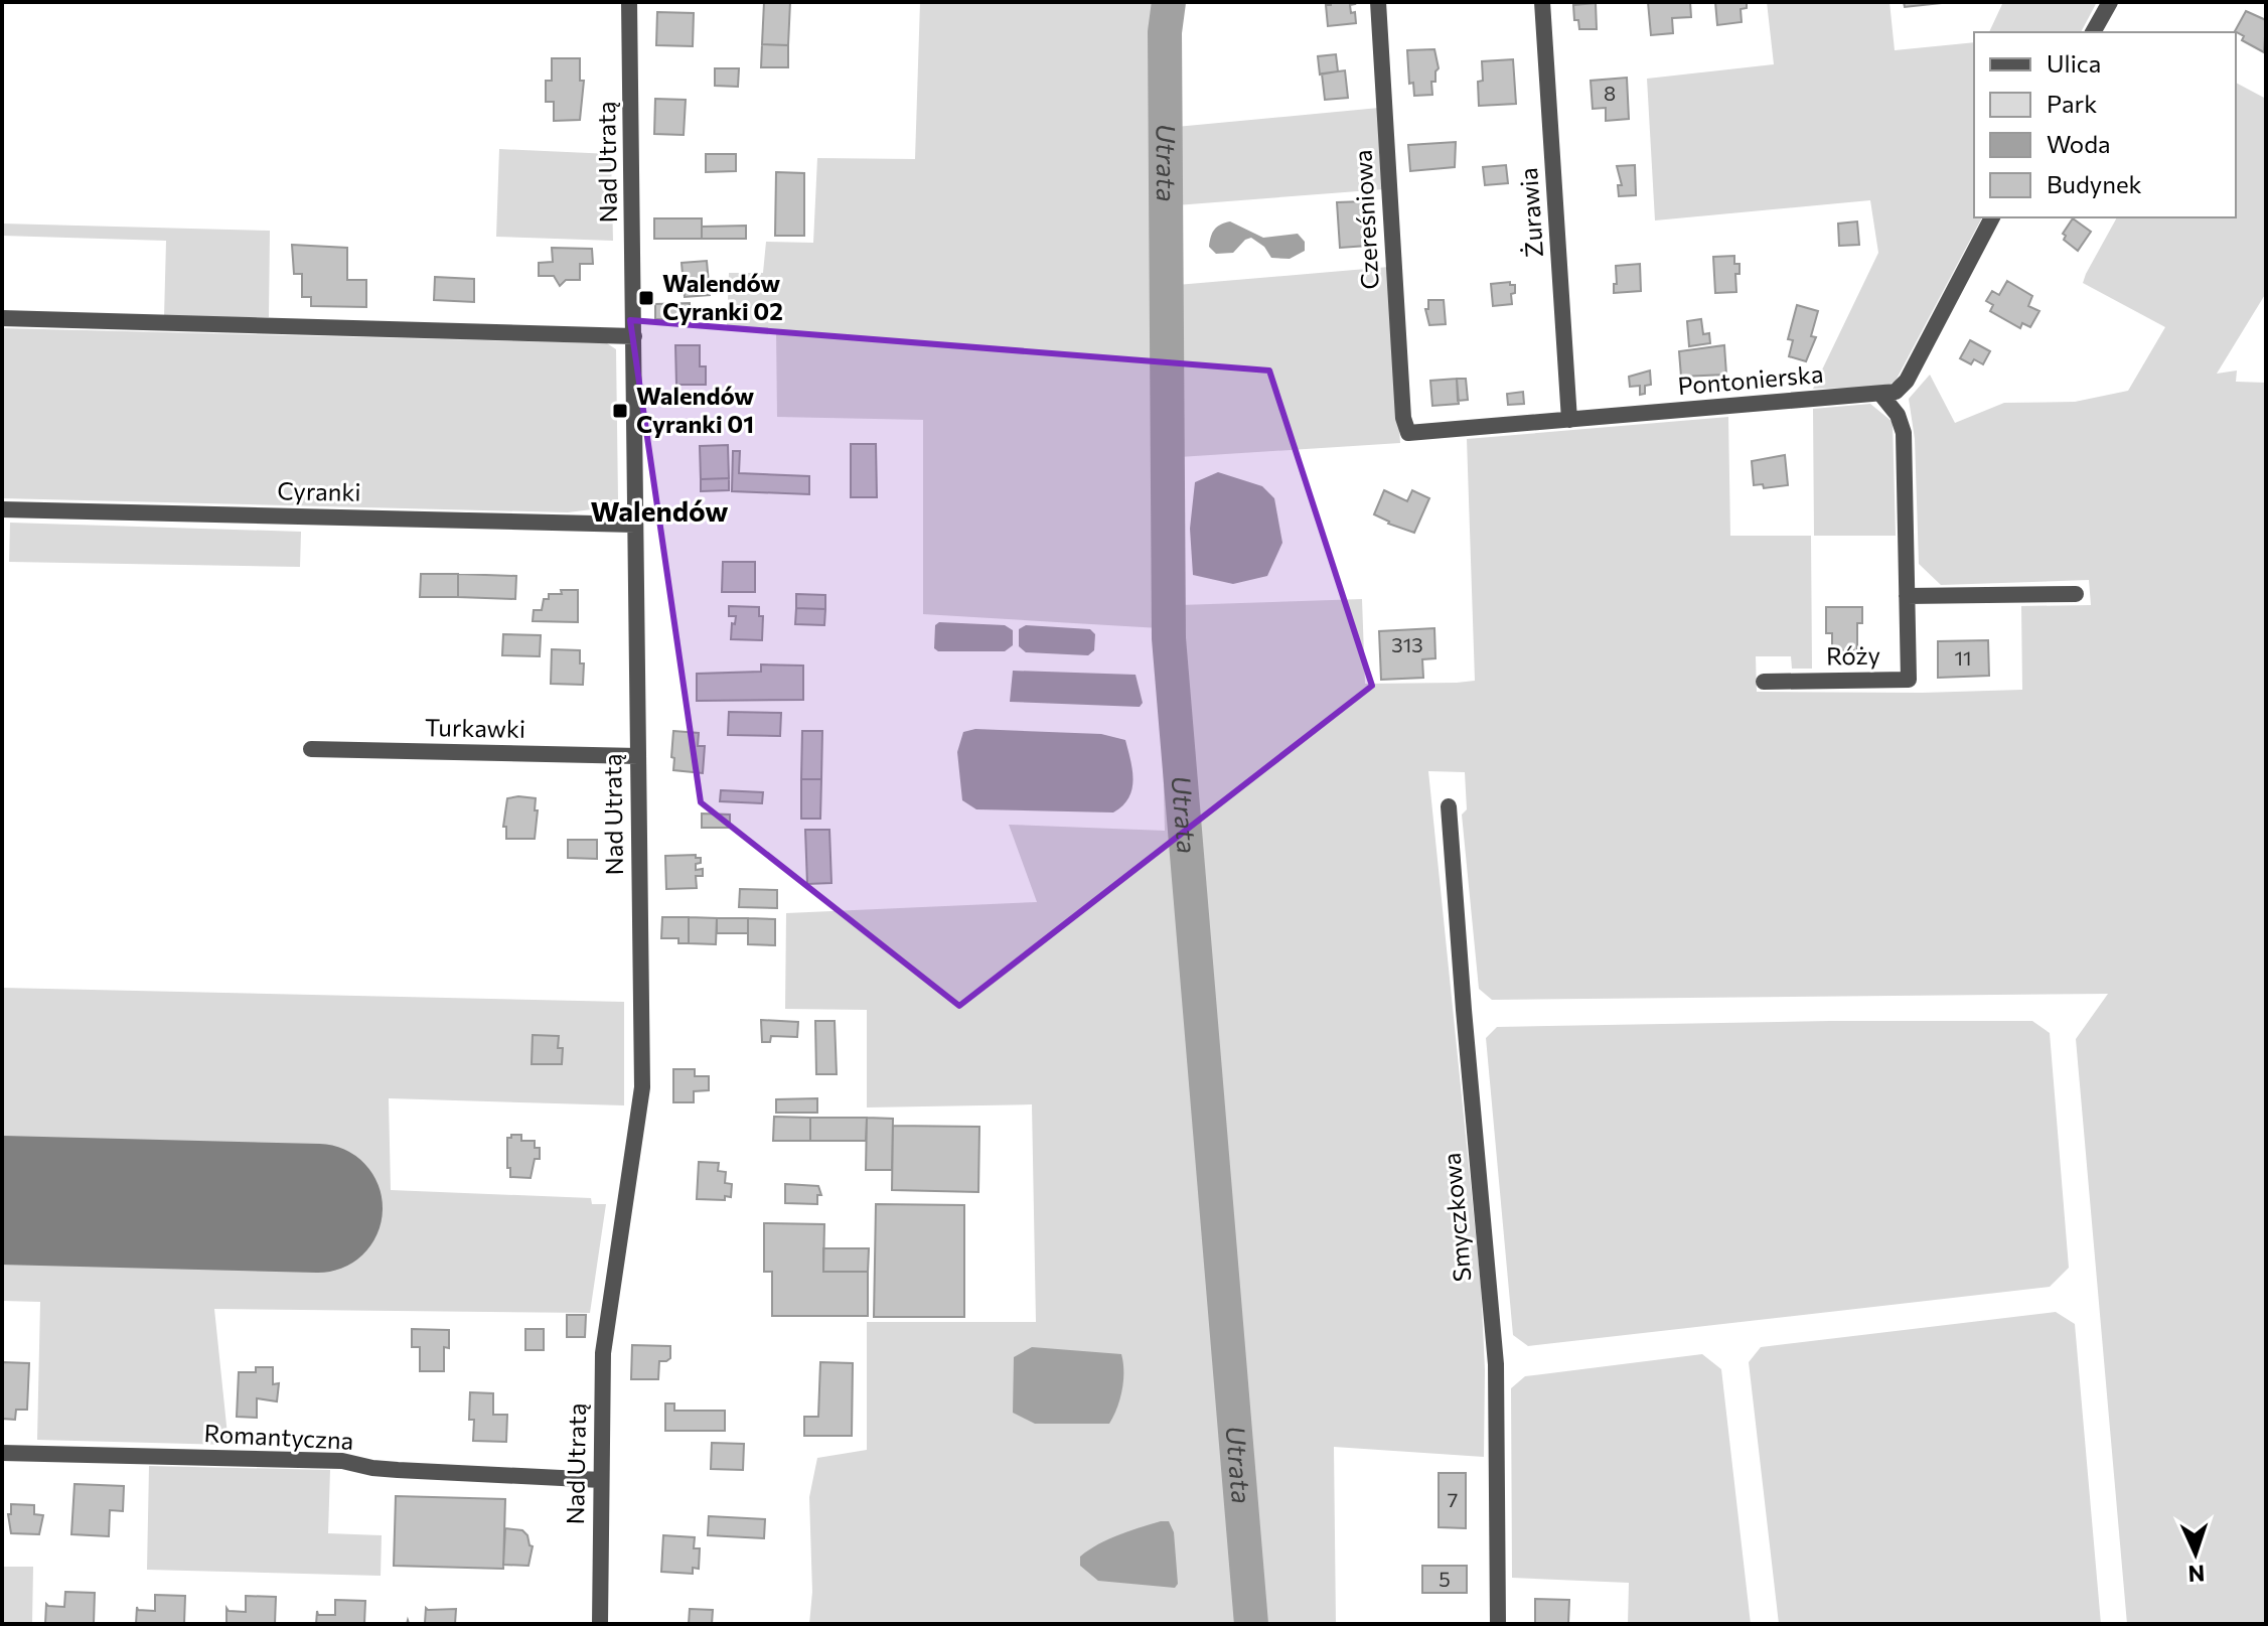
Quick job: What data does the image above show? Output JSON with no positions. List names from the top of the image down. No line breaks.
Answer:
{"streets":{"street":["Nad Utratą","Żurawia","Czereśniowa","Pontonierska","Cyranki","Róży","Turkawki","Smyczkowa","Romantyczna"]},"crossings":[["Nad Utratą","Cyranki"],["Nad Utratą","Turkawki"],["Nad Utratą","Romantyczna"],["Żurawia","Pontonierska"],["Czereśniowa","Pontonierska"],["Pontonierska","Róży"]],"districts":["Walendów"],"water":["Utrata"],"places":{"transit":["Walendów Cyranki 02","Walendów Cyranki 01"]},"house_numbers":["8","313","11","7","5"],"legend":["Ulica","Park","Woda","Budynek"],"north":"bottom"}
